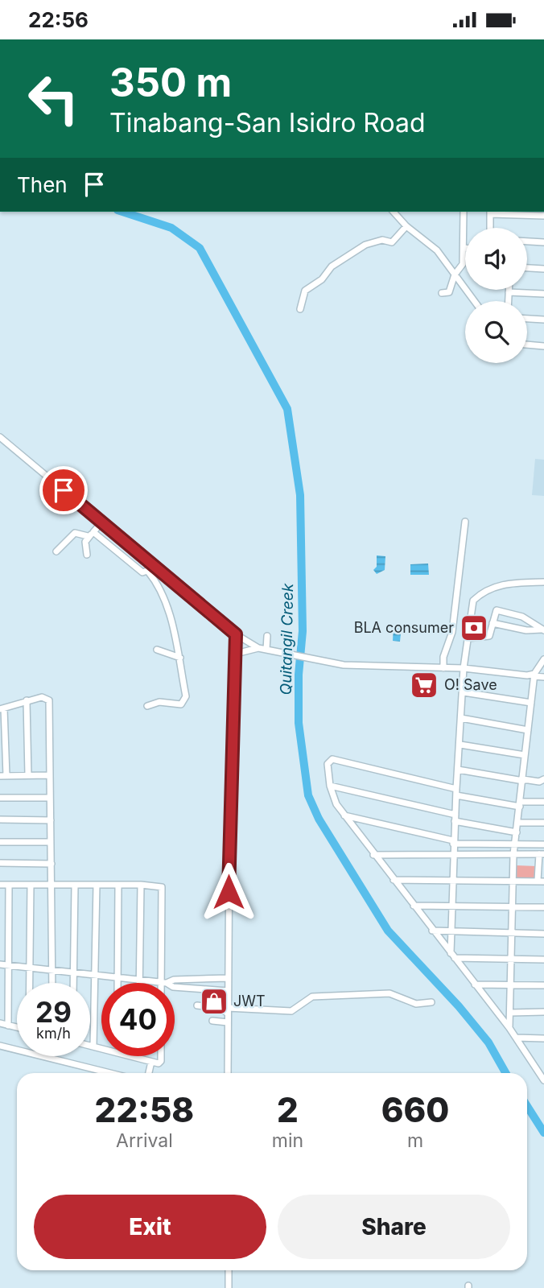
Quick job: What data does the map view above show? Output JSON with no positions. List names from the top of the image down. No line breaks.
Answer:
{"water":["Quitangil Creek"],"places":{"bank":["BLA consumer"],"supermarket":["O! Save"],"shop":["JWT"]},"page":{"status":"22:56","turn":["350 m","Tinabang-San Isidro Road"],"then":"Then","speed":"29 km/h","limit":"40","eta":["22:58","Arrival","2","min","660","m"],"buttons":["Exit","Share"]}}
